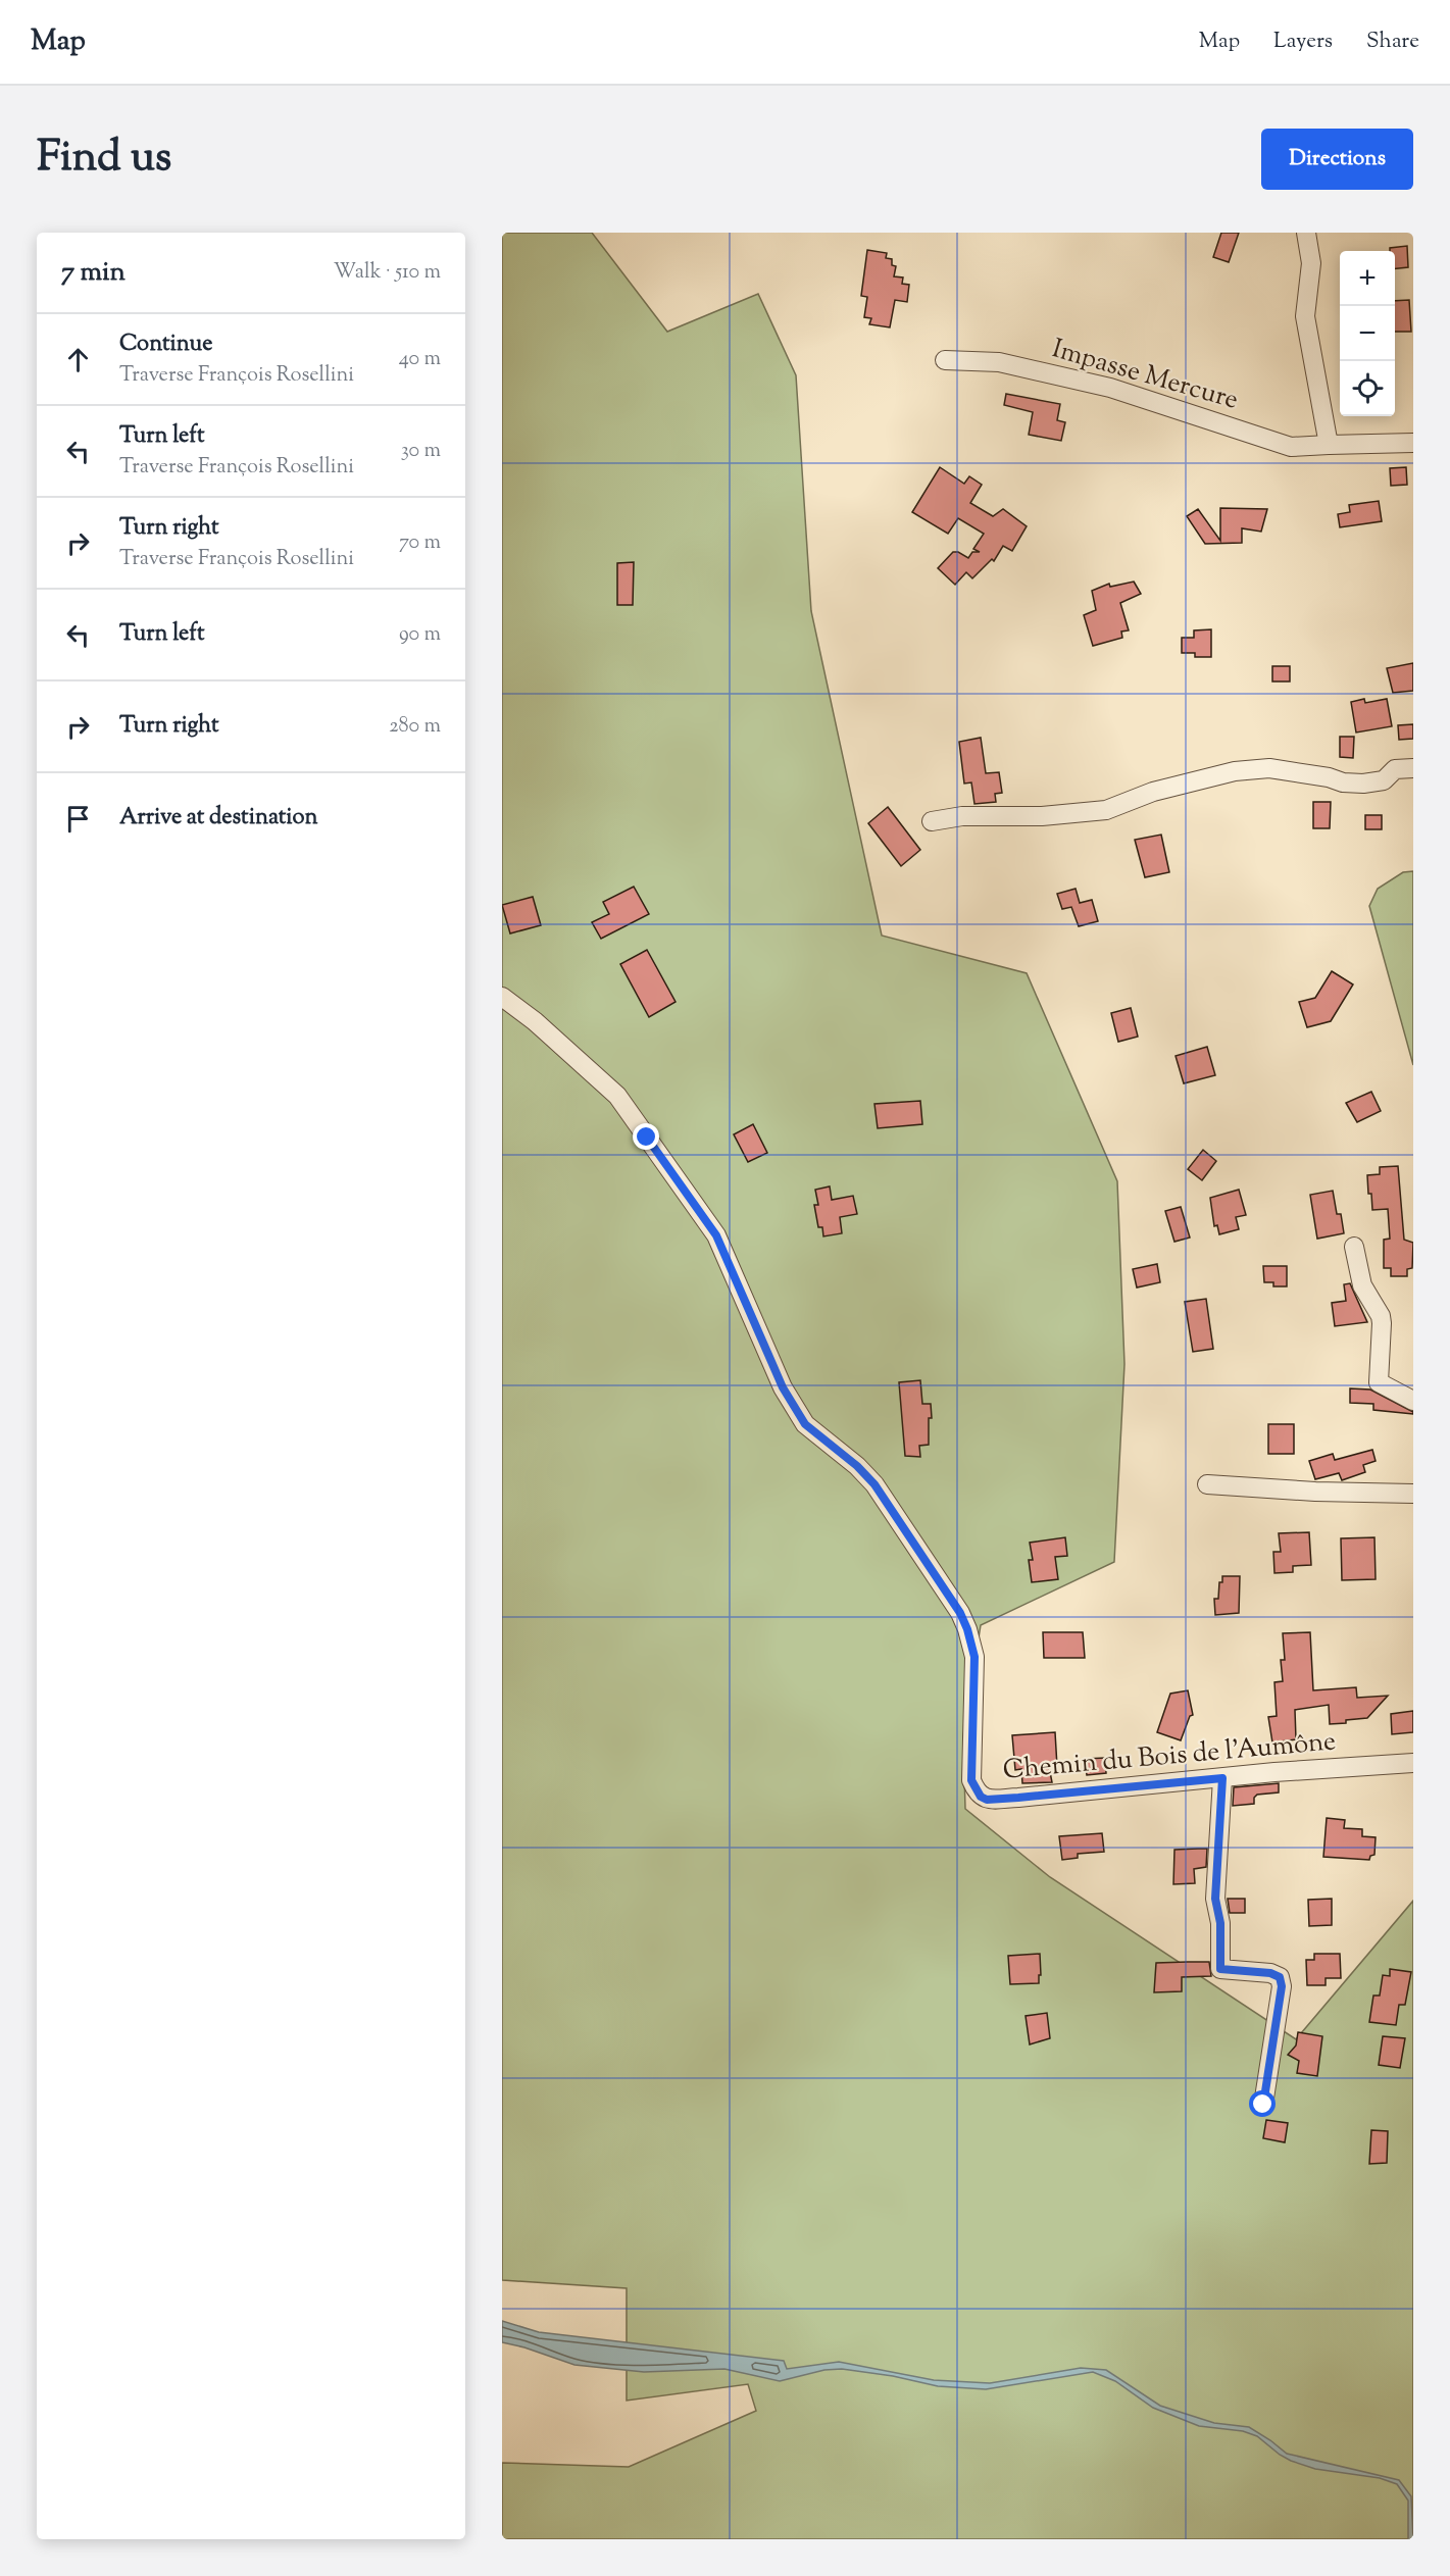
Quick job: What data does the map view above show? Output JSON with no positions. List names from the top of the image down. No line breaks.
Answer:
{"streets":{"street":["Impasse Mercure","Chemin du Bois de l'Aumône"]},"page":{"header":"Map","nav":["Map","Layers","Share"],"title":"Find us","buttons":"Directions","heading":["7 min","Walk · 510 m"],"map_buttons":["+","−"],"list":[["Continue","Traverse François Rosellini","40 m"],["Turn left","Traverse François Rosellini","30 m"],["Turn right","Traverse François Rosellini","70 m"],["Turn left","90 m"],["Turn right","280 m"],"Arrive at destination"]}}
